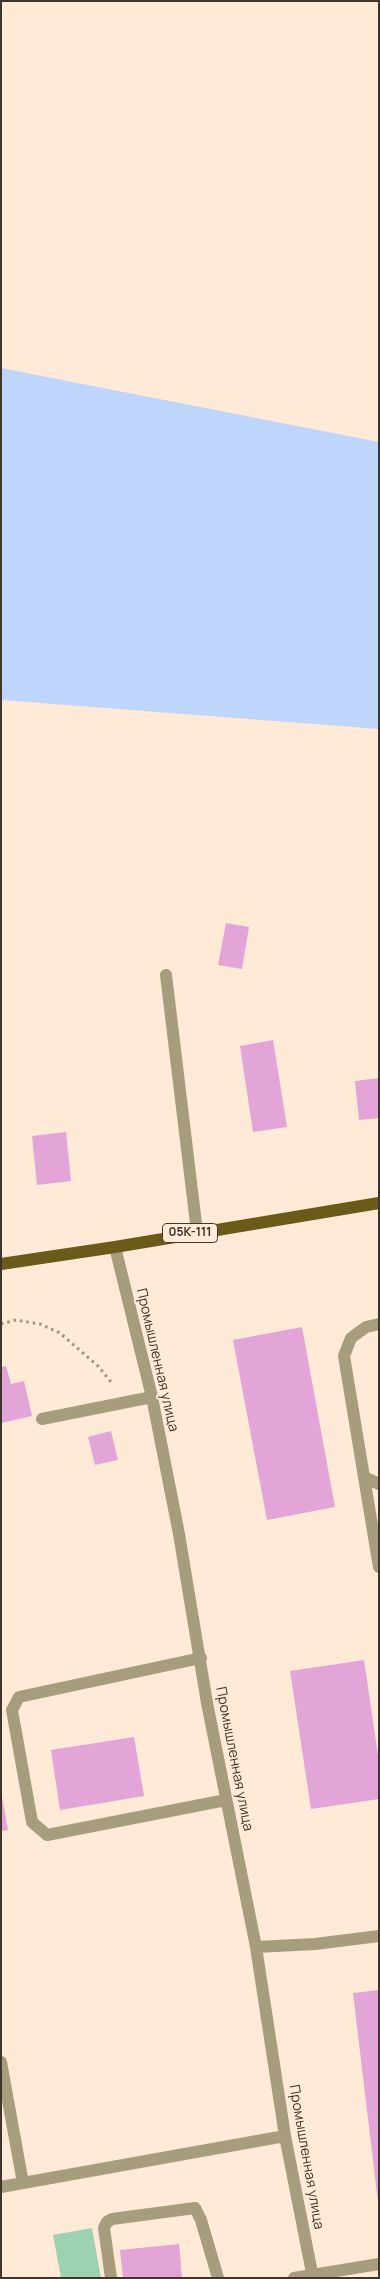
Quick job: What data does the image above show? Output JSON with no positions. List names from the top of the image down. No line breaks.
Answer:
{"streets":{"main road":["05К-111"],"lane":["Промышленная улица"]},"crossings":[["05К-111","Промышленная улица"]]}
